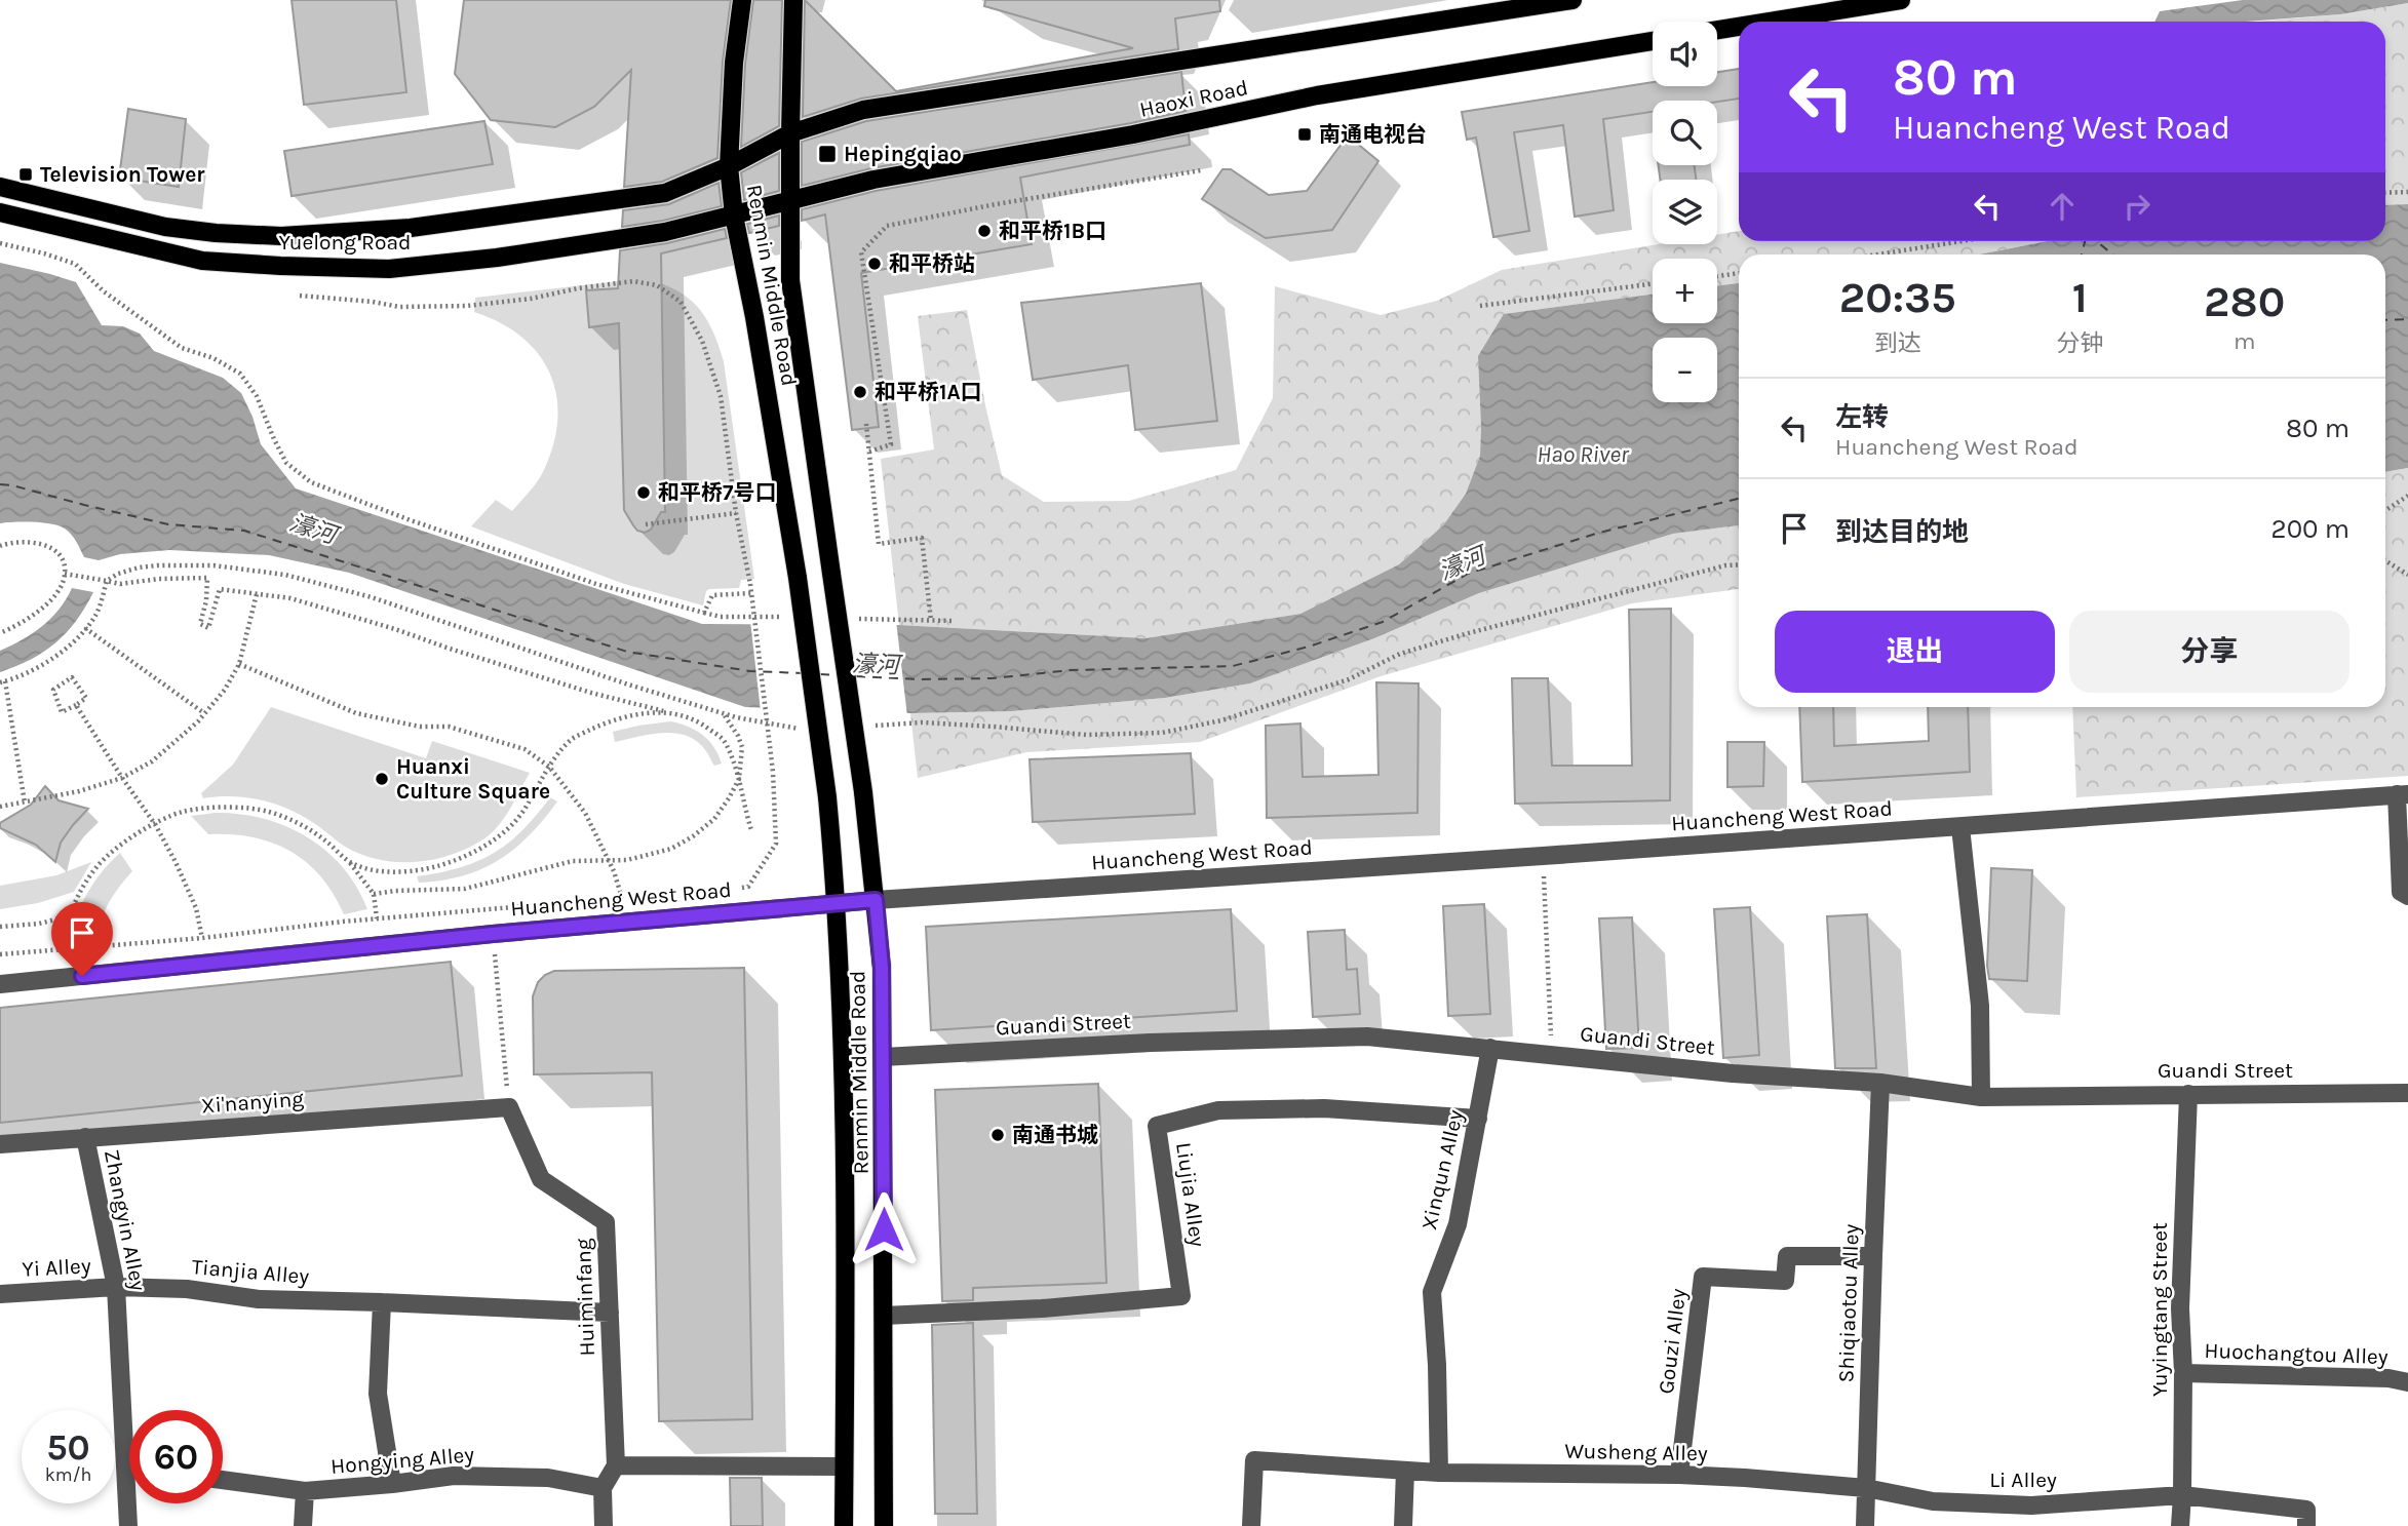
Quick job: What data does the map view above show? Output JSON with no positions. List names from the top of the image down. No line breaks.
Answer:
{"streets":{"main road":["Haoxi Road","Yuelong Road","Renmin Middle Road"],"street":["Huancheng West Road","Guandi Street","Xi'nanying","Xinqun Alley","Liujia Alley","Zhangyin Alley","Yi Alley","Tianjia Alley","Huiminfang","Shiqiaotou Alley","Yuyingtang Street","Gouzi Alley","Huochangtou Alley","Wusheng Alley","Hongying Alley","Li Alley"]},"crossings":[["Haoxi Road","Yuelong Road"],["Haoxi Road","Renmin Middle Road"],["Yuelong Road","Renmin Middle Road"],["Renmin Middle Road","Huancheng West Road"],["Renmin Middle Road","Guandi Street"],["Renmin Middle Road","Liujia Alley"],["Guandi Street","Xinqun Alley"],["Guandi Street","Shiqiaotou Alley"],["Guandi Street","Yuyingtang Street"],["Xi'nanying","Zhangyin Alley"],["Xi'nanying","Huiminfang"],["Xinqun Alley","Liujia Alley"],["Xinqun Alley","Wusheng Alley"],["Zhangyin Alley","Yi Alley"],["Zhangyin Alley","Tianjia Alley"],["Yi Alley","Tianjia Alley"],["Tianjia Alley","Huiminfang"],["Shiqiaotou Alley","Gouzi Alley"],["Shiqiaotou Alley","Wusheng Alley"],["Shiqiaotou Alley","Li Alley"],["Yuyingtang Street","Huochangtou Alley"],["Yuyingtang Street","Li Alley"],["Gouzi Alley","Wusheng Alley"],["Wusheng Alley","Li Alley"]],"water":["Hao River","濠河"],"places":{"transit":["南通电视台","Hepingqiao","Television Tower"],"other":["和平桥1B口","和平桥站","和平桥1A口","和平桥7号口","Huanxi Culture Square","南通书城"]},"page":{"map_buttons":["+","−"],"turn":["80 m","Huancheng West Road"],"eta":["20:35","到达","1","分钟","280","m"],"list":[{"name":"左转","note":"Huancheng West Road","value":"80 m"},{"name":"到达目的地","value":"200 m"}],"buttons":["退出","分享"],"speed":"50 km/h","limit":"60"}}
